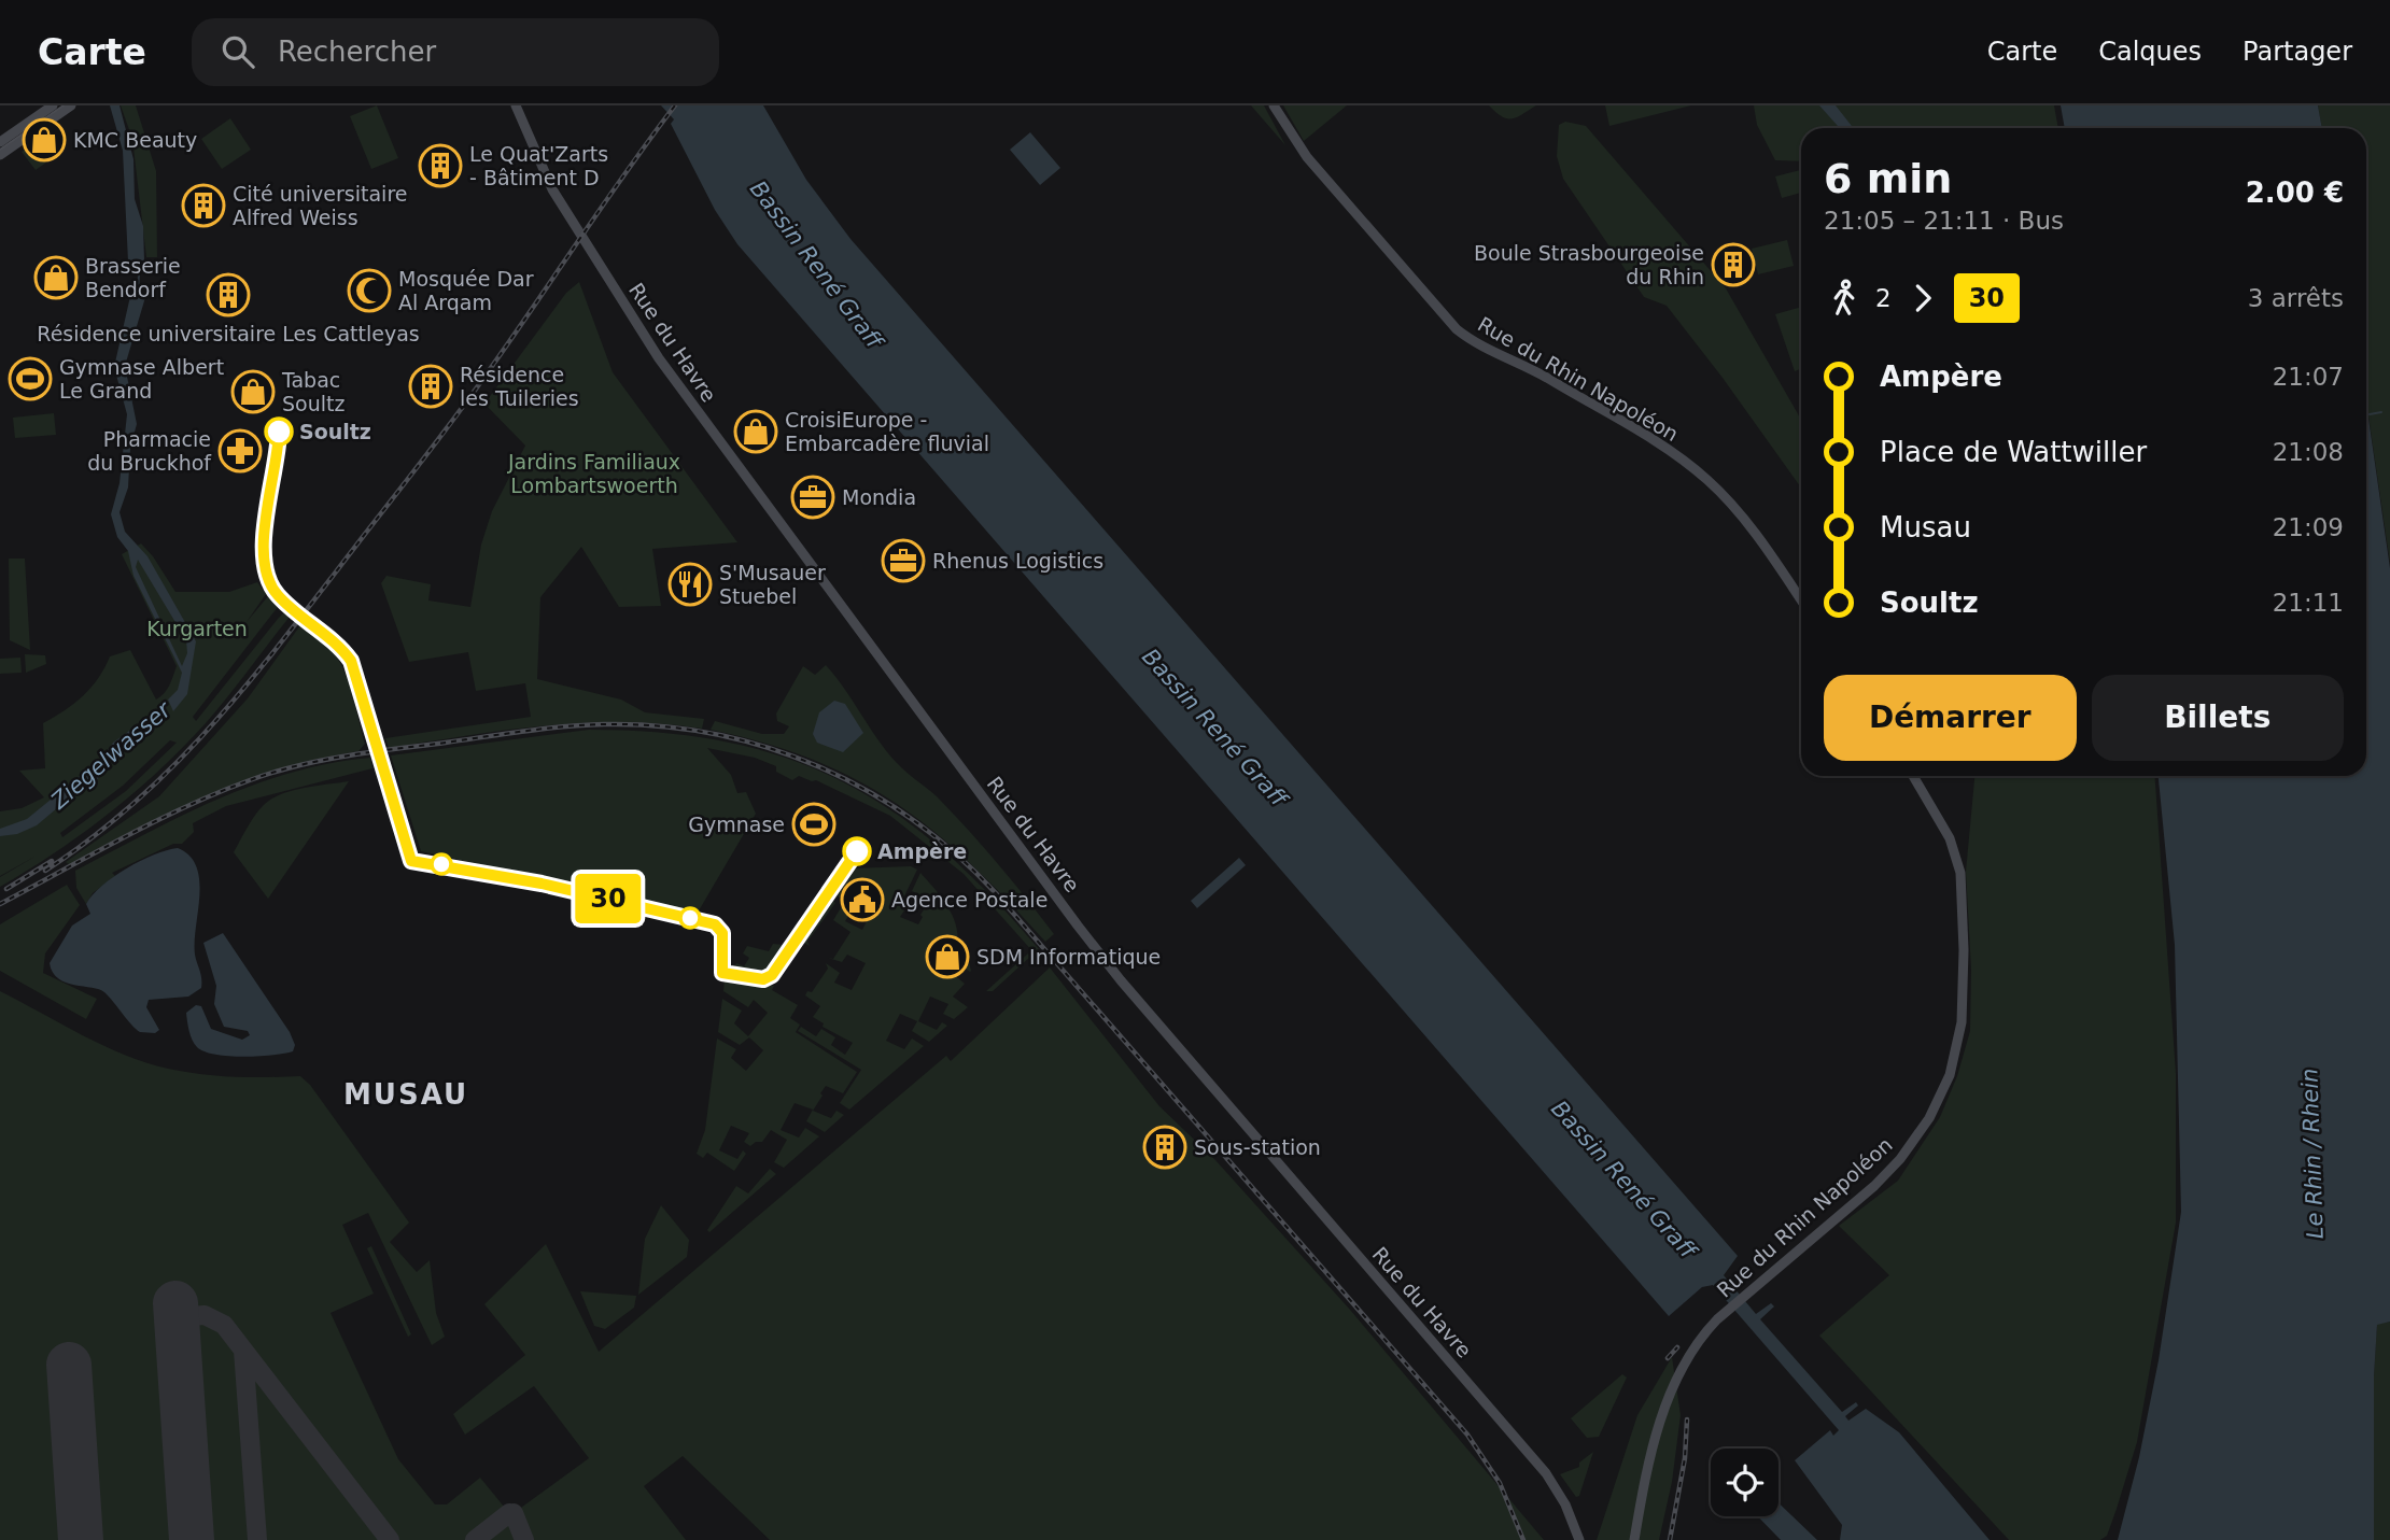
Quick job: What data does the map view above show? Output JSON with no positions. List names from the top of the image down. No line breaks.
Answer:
{"streets":{"main road":["Rue du Havre","Rue du Rhin Napoléon"]},"districts":["MUSAU"],"water":["Bassin René Graff","Ziegelwasser","Le Rhin / Rhein"],"parks":["Jardins Familiaux Lombartswoerth","Kurgarten"],"places":{"shop":["KMC Beauty","Brasserie Bendorf","Tabac Soultz","CroisiEurope - Embarcadère fluvial","SDM Informatique"],"building":["Le Quat'Zarts - Bâtiment D","Cité universitaire Alfred Weiss","Boule Strasbourgeoise du Rhin","Résidence universitaire Les Cattleyas","Résidence les Tuileries","Sous-station"],"mosque":["Mosquée Dar Al Arqam"],"sports":["Gymnase Albert Le Grand","Gymnase"],"other":["Soultz","Ampère"],"pharmacy":["Pharmacie du Bruckhof"],"office":["Mondia","Rhenus Logistics"],"restaurant":["S'Musauer Stuebel"],"public building":["Agence Postale"]},"lines":["bus line 30"],"page":{"header":"Carte","search":"Rechercher","nav":["Carte","Calques","Partager"],"on_map":"30","heading":["6 min","21:05 – 21:11 · Bus","2.00 €"],"legs":["2","30","3 arrêts"],"list":[{"name":"Ampère","value":"21:07"},{"name":"Place de Wattwiller","value":"21:08"},{"name":"Musau","value":"21:09"},{"name":"Soultz","value":"21:11"}],"buttons":["Démarrer","Billets"]}}
